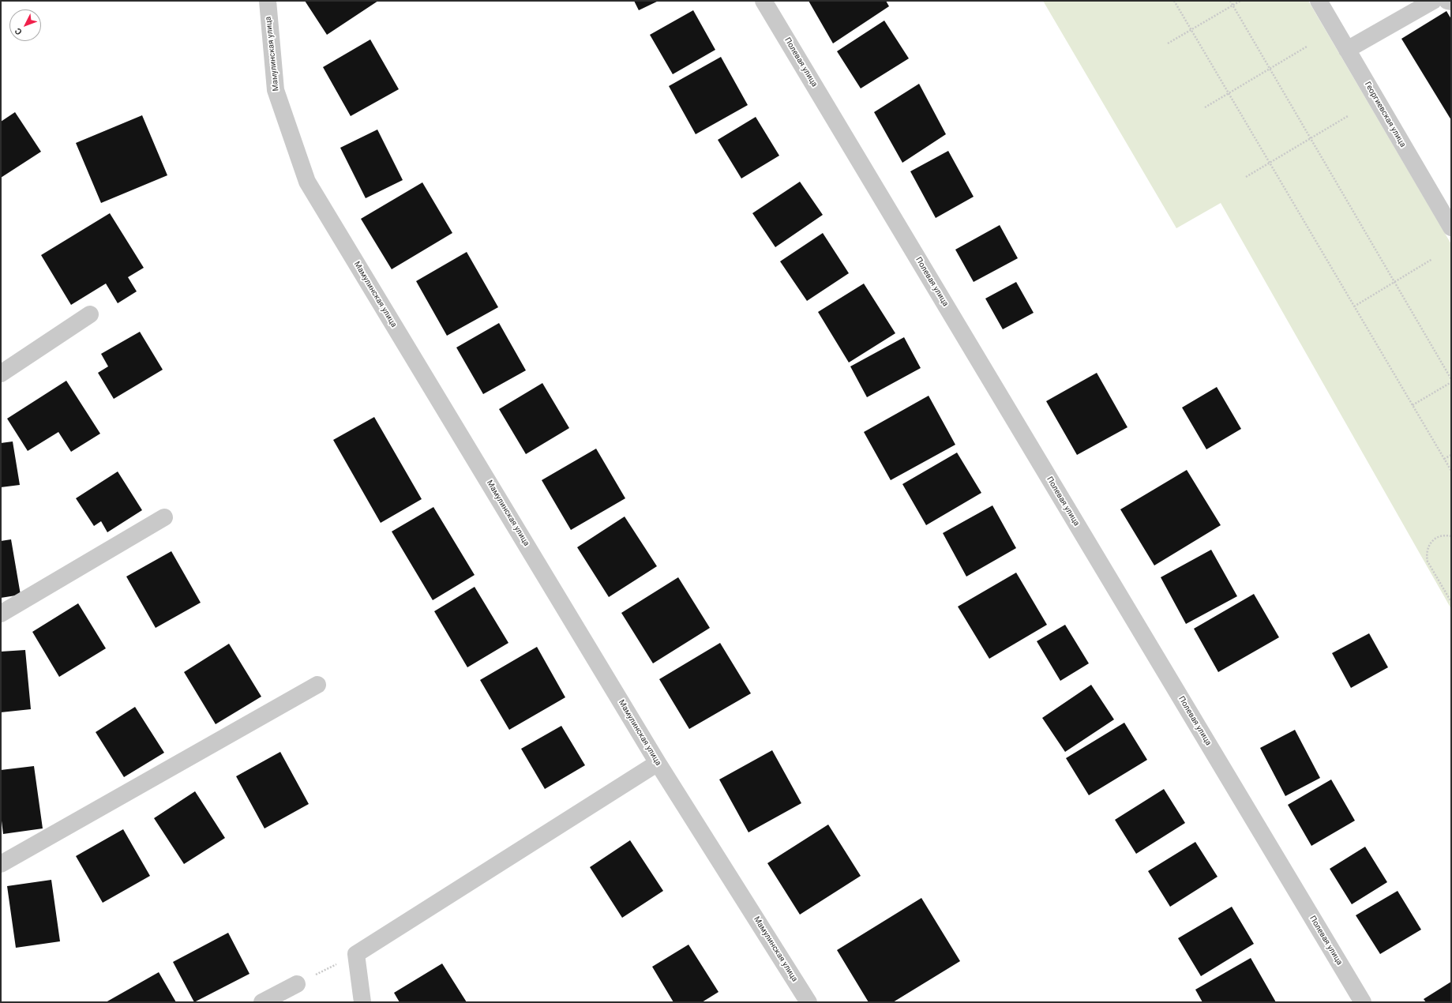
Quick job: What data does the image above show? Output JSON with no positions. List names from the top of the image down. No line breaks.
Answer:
{"streets":{"street":["Мамулинская улица","Полевая улица","Георгиевская улица"]},"north":"bottom left"}
